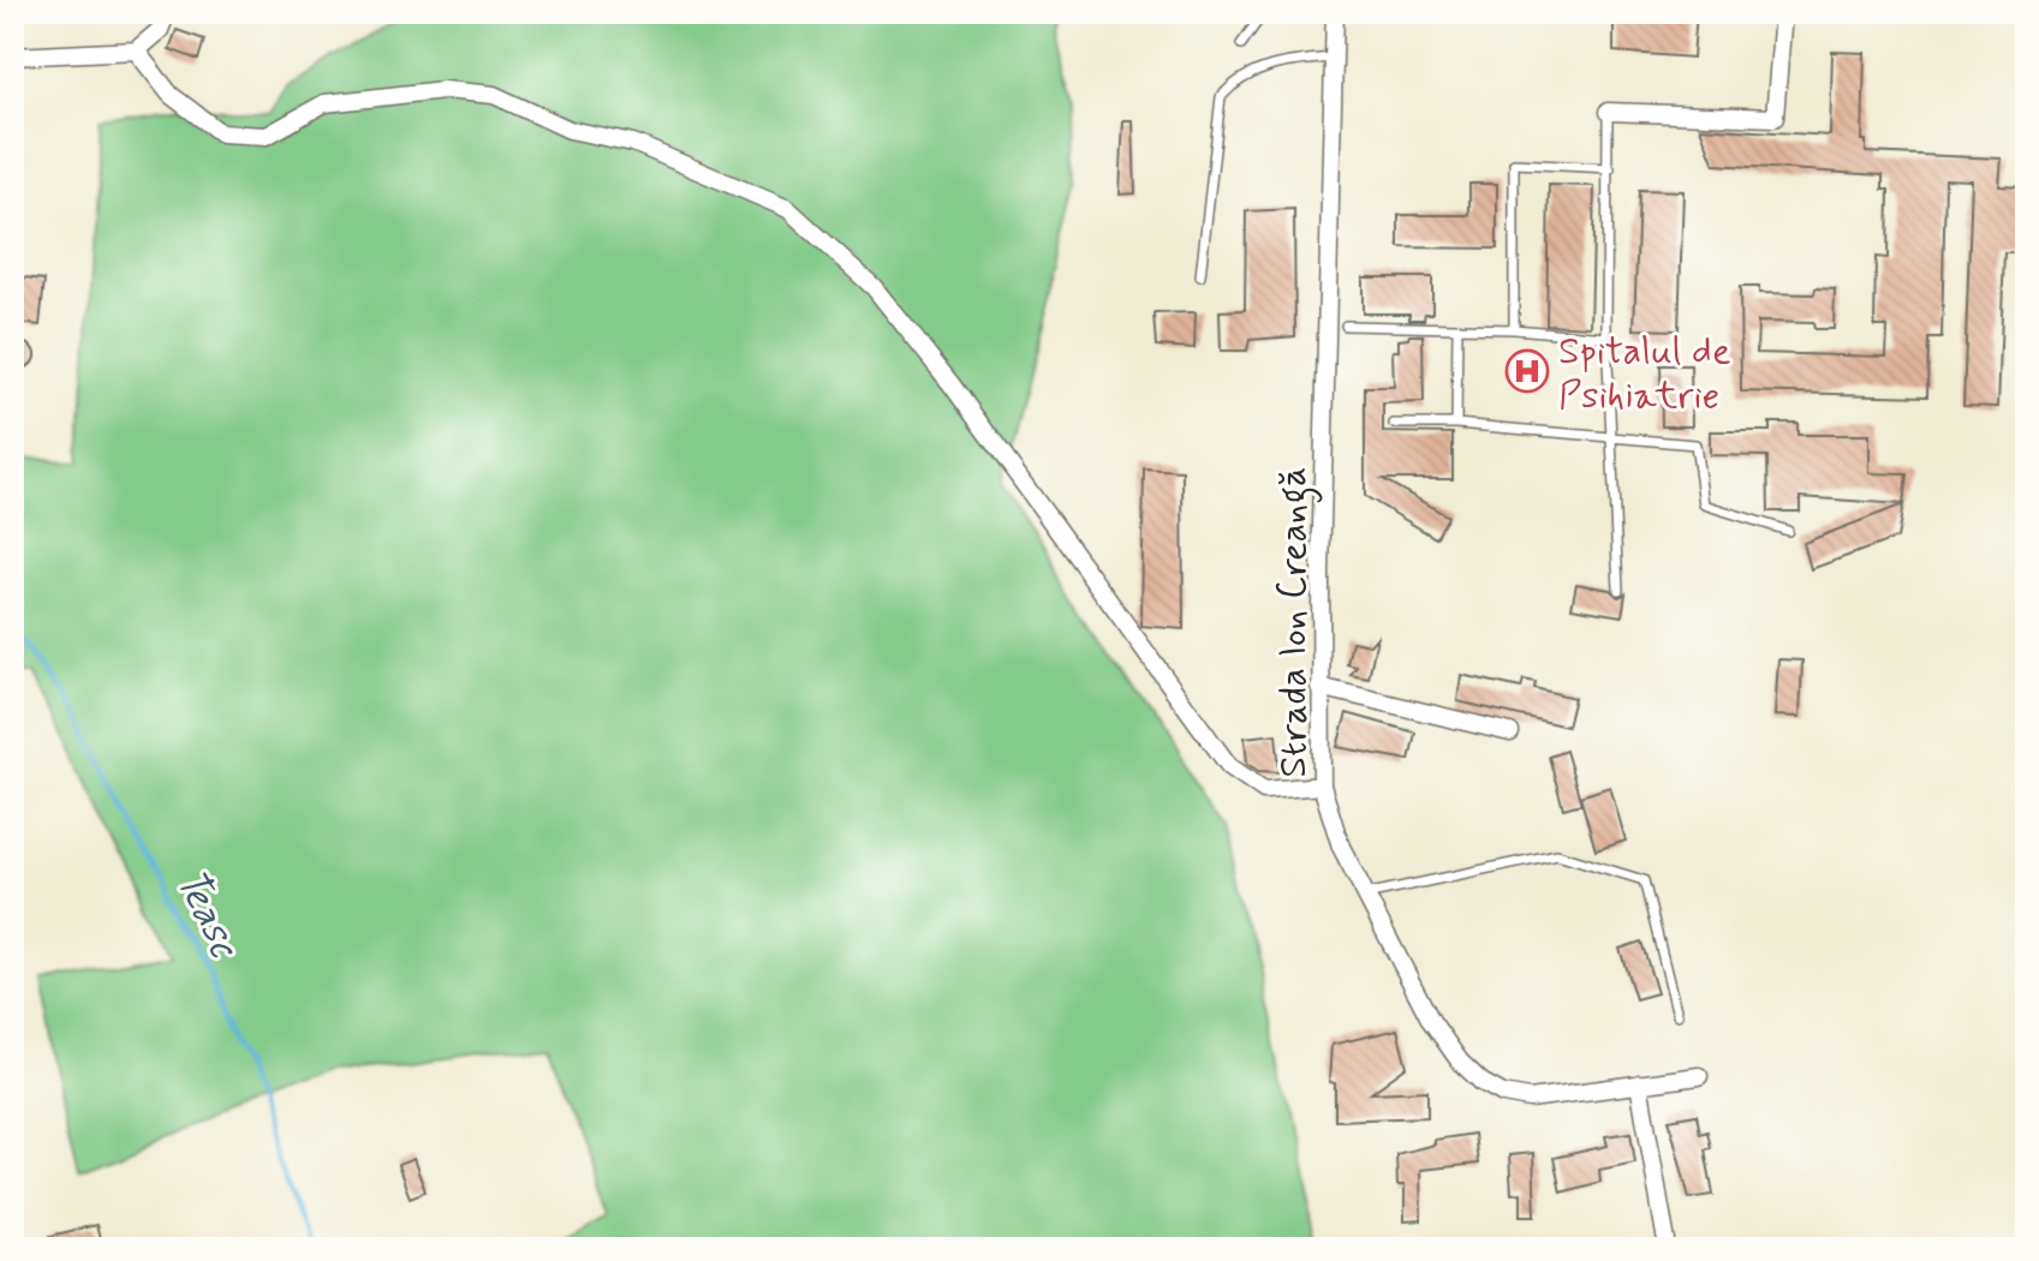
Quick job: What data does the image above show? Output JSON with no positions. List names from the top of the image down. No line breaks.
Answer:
{"streets":{"street":["Strada Ion Creangă"]},"water":["Teasc"],"places":{"hospital":["Spitalul de Psihiatrie"]}}
